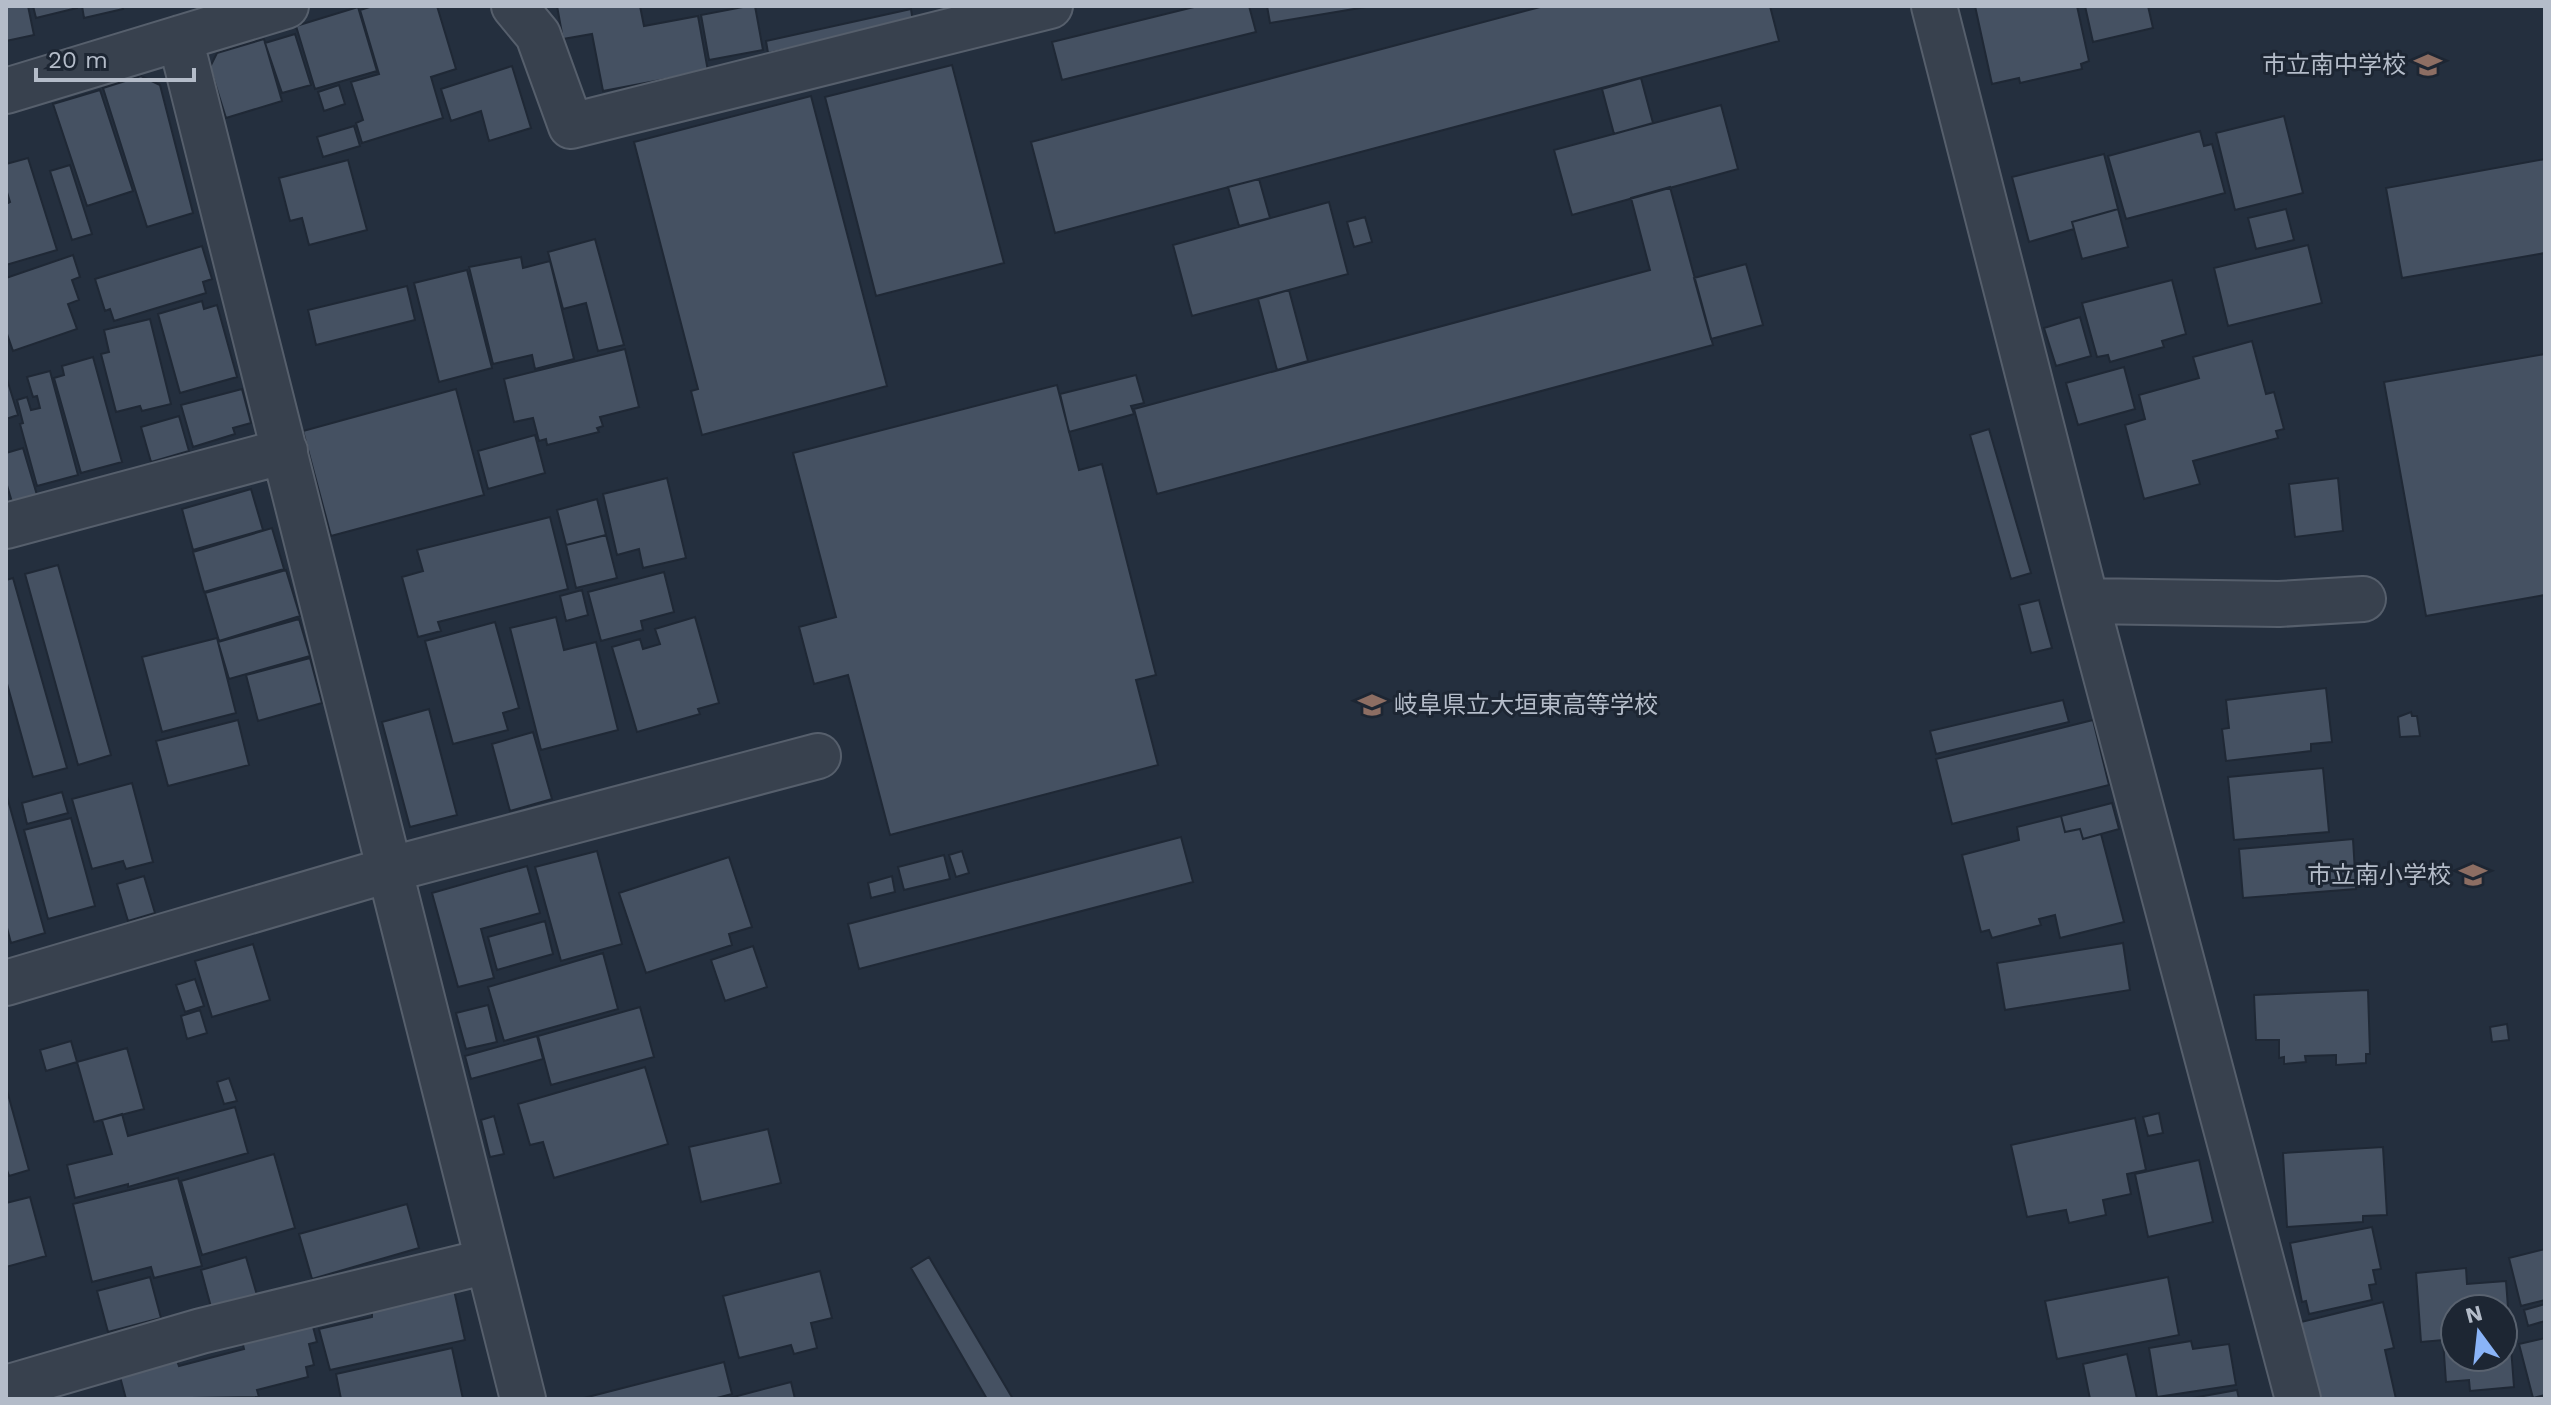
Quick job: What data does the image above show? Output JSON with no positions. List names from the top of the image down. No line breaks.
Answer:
{"places":{"school or university":["市立南中学校","岐阜県立大垣東高等学校","市立南小学校"]},"scale_bar":"20 m","north":"top"}
